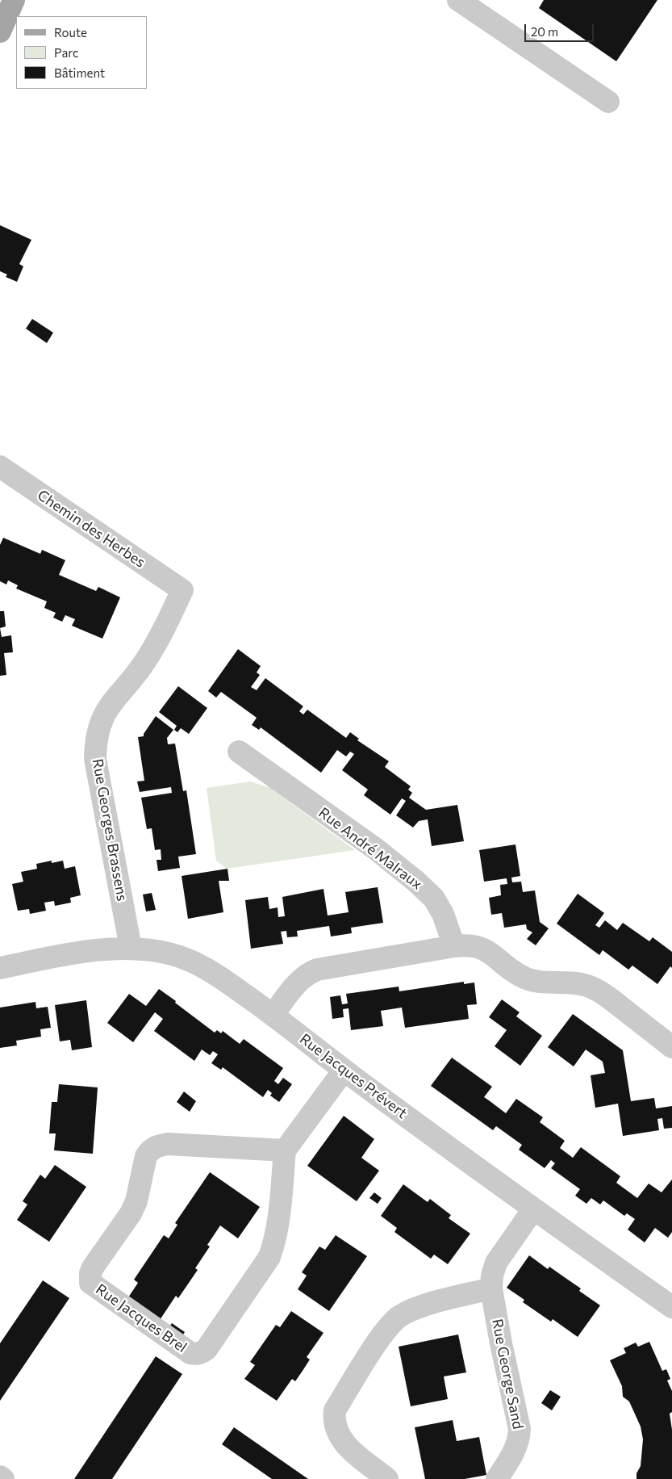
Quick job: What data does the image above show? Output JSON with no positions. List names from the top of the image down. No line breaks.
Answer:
{"streets":{"street":["Chemin des Herbes","Rue Georges Brassens","Rue André Malraux","Rue Jacques Prévert","Rue Jacques Brel","Rue George Sand"]},"crossings":[["Chemin des Herbes","Rue Georges Brassens"],["Rue Georges Brassens","Rue Jacques Prévert"],["Rue Jacques Prévert","Rue George Sand"]],"legend":["Route","Parc","Bâtiment"],"scale_bar":"20 m"}
